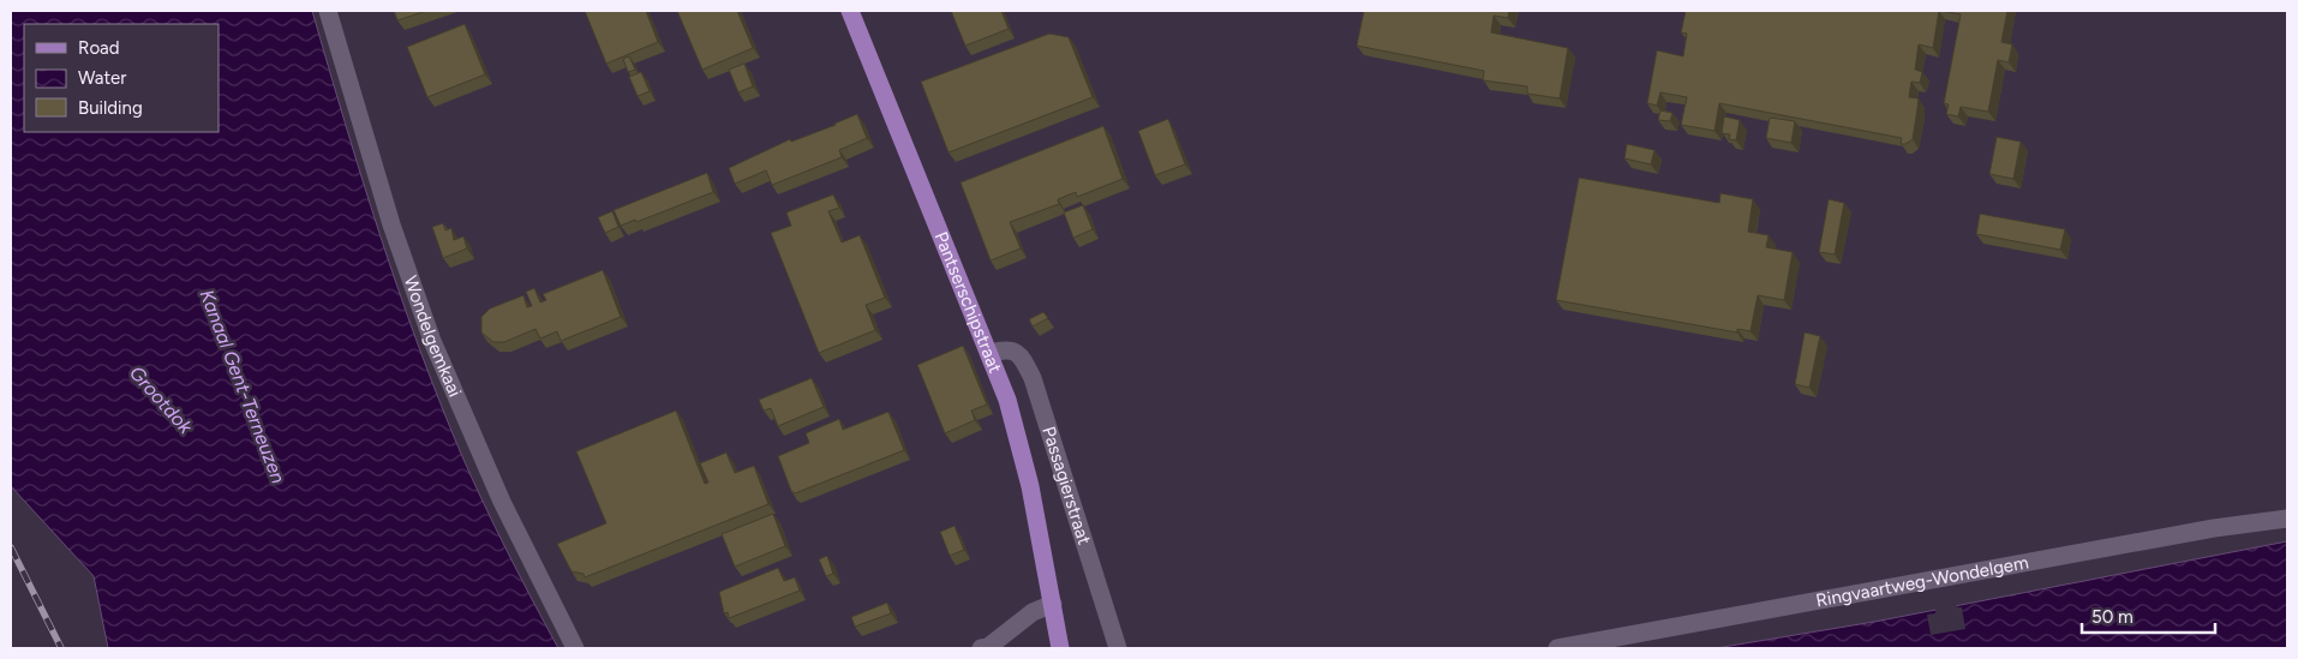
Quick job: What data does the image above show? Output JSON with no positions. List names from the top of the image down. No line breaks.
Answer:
{"streets":{"main road":["Pantserschipstraat"],"street":["Wondelgemkaai","Passagierstraat","Ringvaartweg-Wondelgem"]},"crossings":[["Pantserschipstraat","Passagierstraat"]],"water":["Kanaal Gent-Terneuzen","Grootdok"],"legend":["Road","Water","Building"],"scale_bar":"50 m"}
